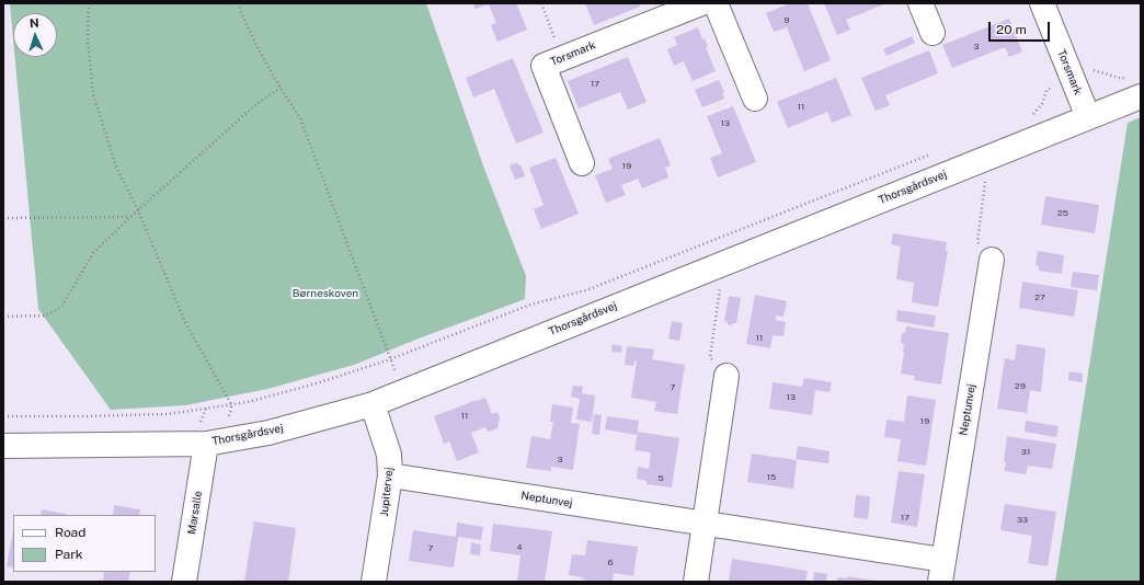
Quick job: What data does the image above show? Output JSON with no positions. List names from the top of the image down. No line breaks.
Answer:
{"streets":{"street":["Torsmark","Thorsgårdsvej","Neptunvej","Jupitervej","Marsalle"]},"crossings":[["Torsmark","Thorsgårdsvej"],["Thorsgårdsvej","Jupitervej"],["Thorsgårdsvej","Marsalle"],["Neptunvej","Jupitervej"]],"parks":["Børneskoven"],"house_numbers":["9","3","17","11","13","19","25","27","11","29","7","13","11","19","31","3","15","5","17","33","4","7","6"],"legend":["Road","Park"],"scale_bar":"20 m","north":"top"}
